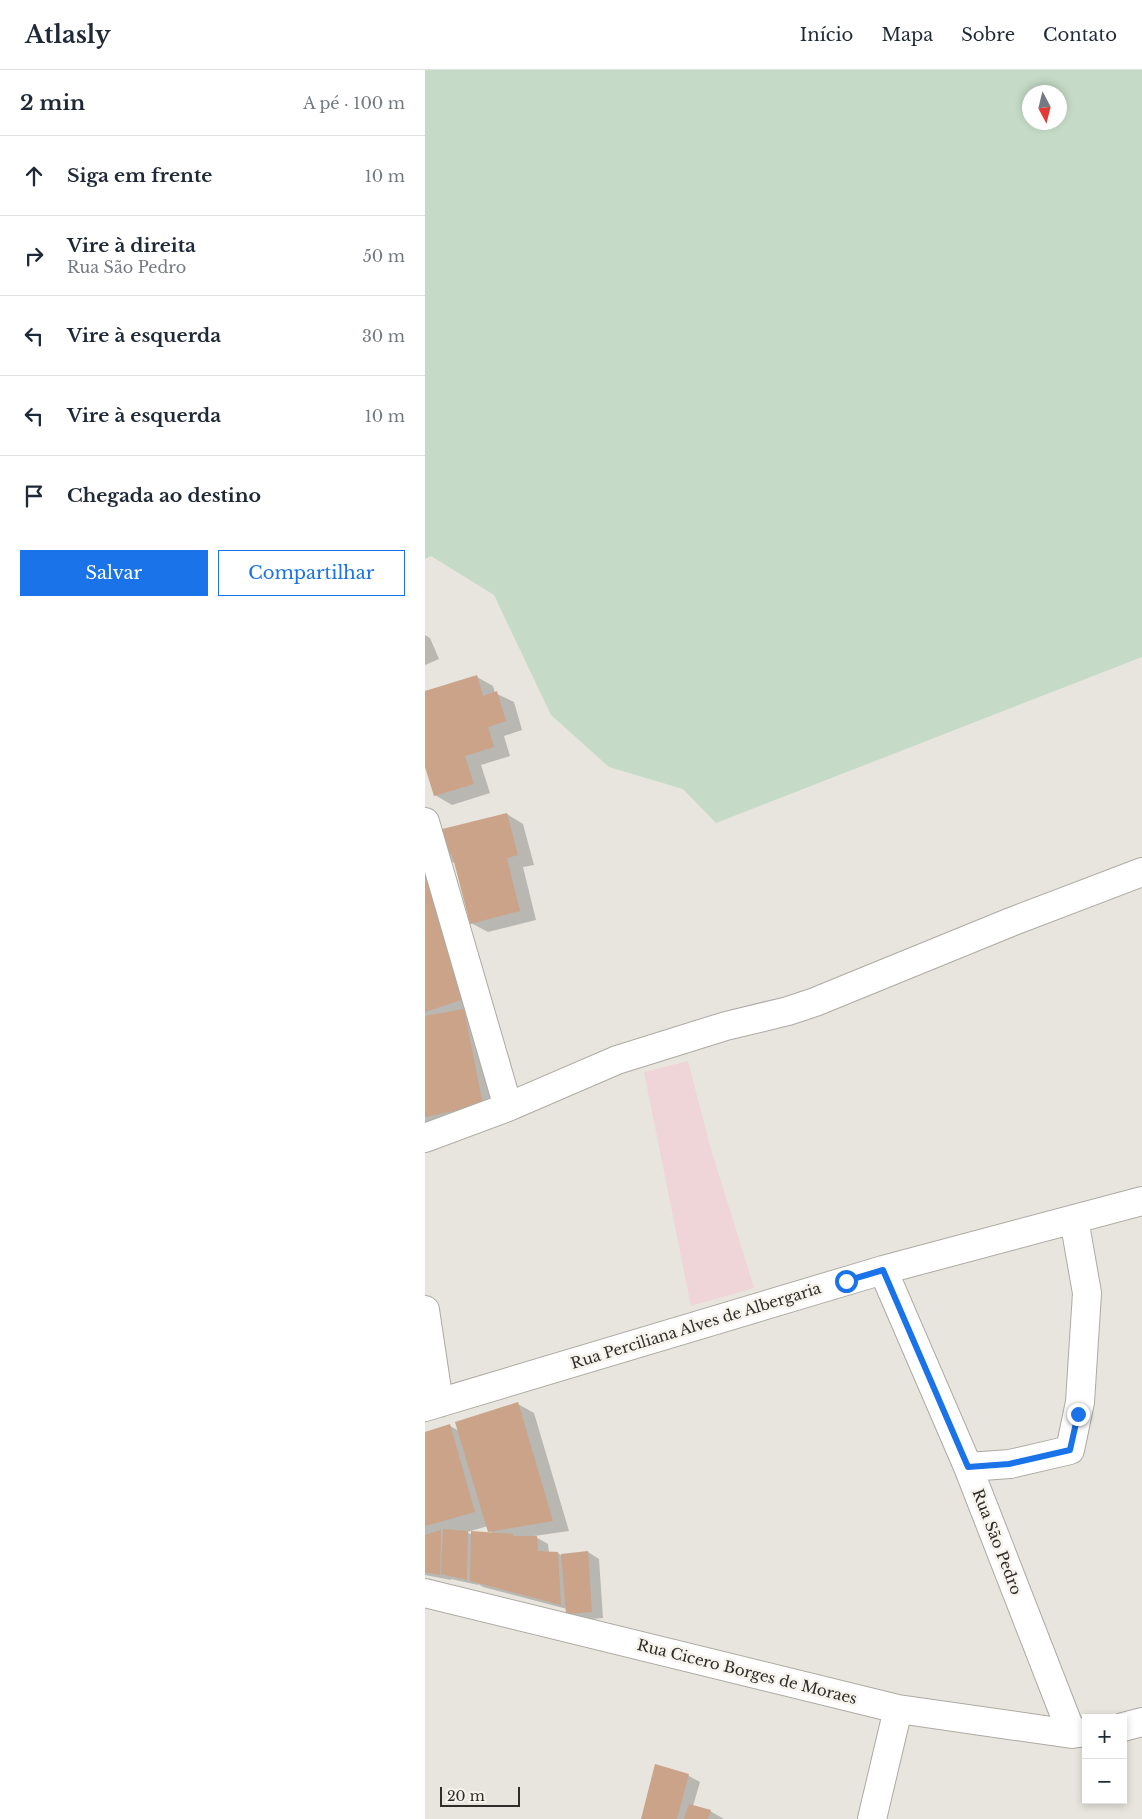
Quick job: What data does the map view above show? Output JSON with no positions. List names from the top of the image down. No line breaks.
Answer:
{"streets":{"street":["Rua Perciliana Alves de Albergaria","Rua São Pedro","Rua Cicero Borges de Moraes"]},"crossings":[["Rua Perciliana Alves de Albergaria","Rua São Pedro"],["Rua São Pedro","Rua Cicero Borges de Moraes"]],"scale_bar":"20 m","north":"bottom","page":{"header":"Atlasly","nav":["Início","Mapa","Sobre","Contato"],"heading":["2 min","A pé · 100 m"],"list":[["Siga em frente","10 m"],["Vire à direita","Rua São Pedro","50 m"],["Vire à esquerda","30 m"],["Vire à esquerda","10 m"],"Chegada ao destino"],"buttons":["Salvar","Compartilhar"],"map_buttons":["+","−"],"scale":"20 m"}}
